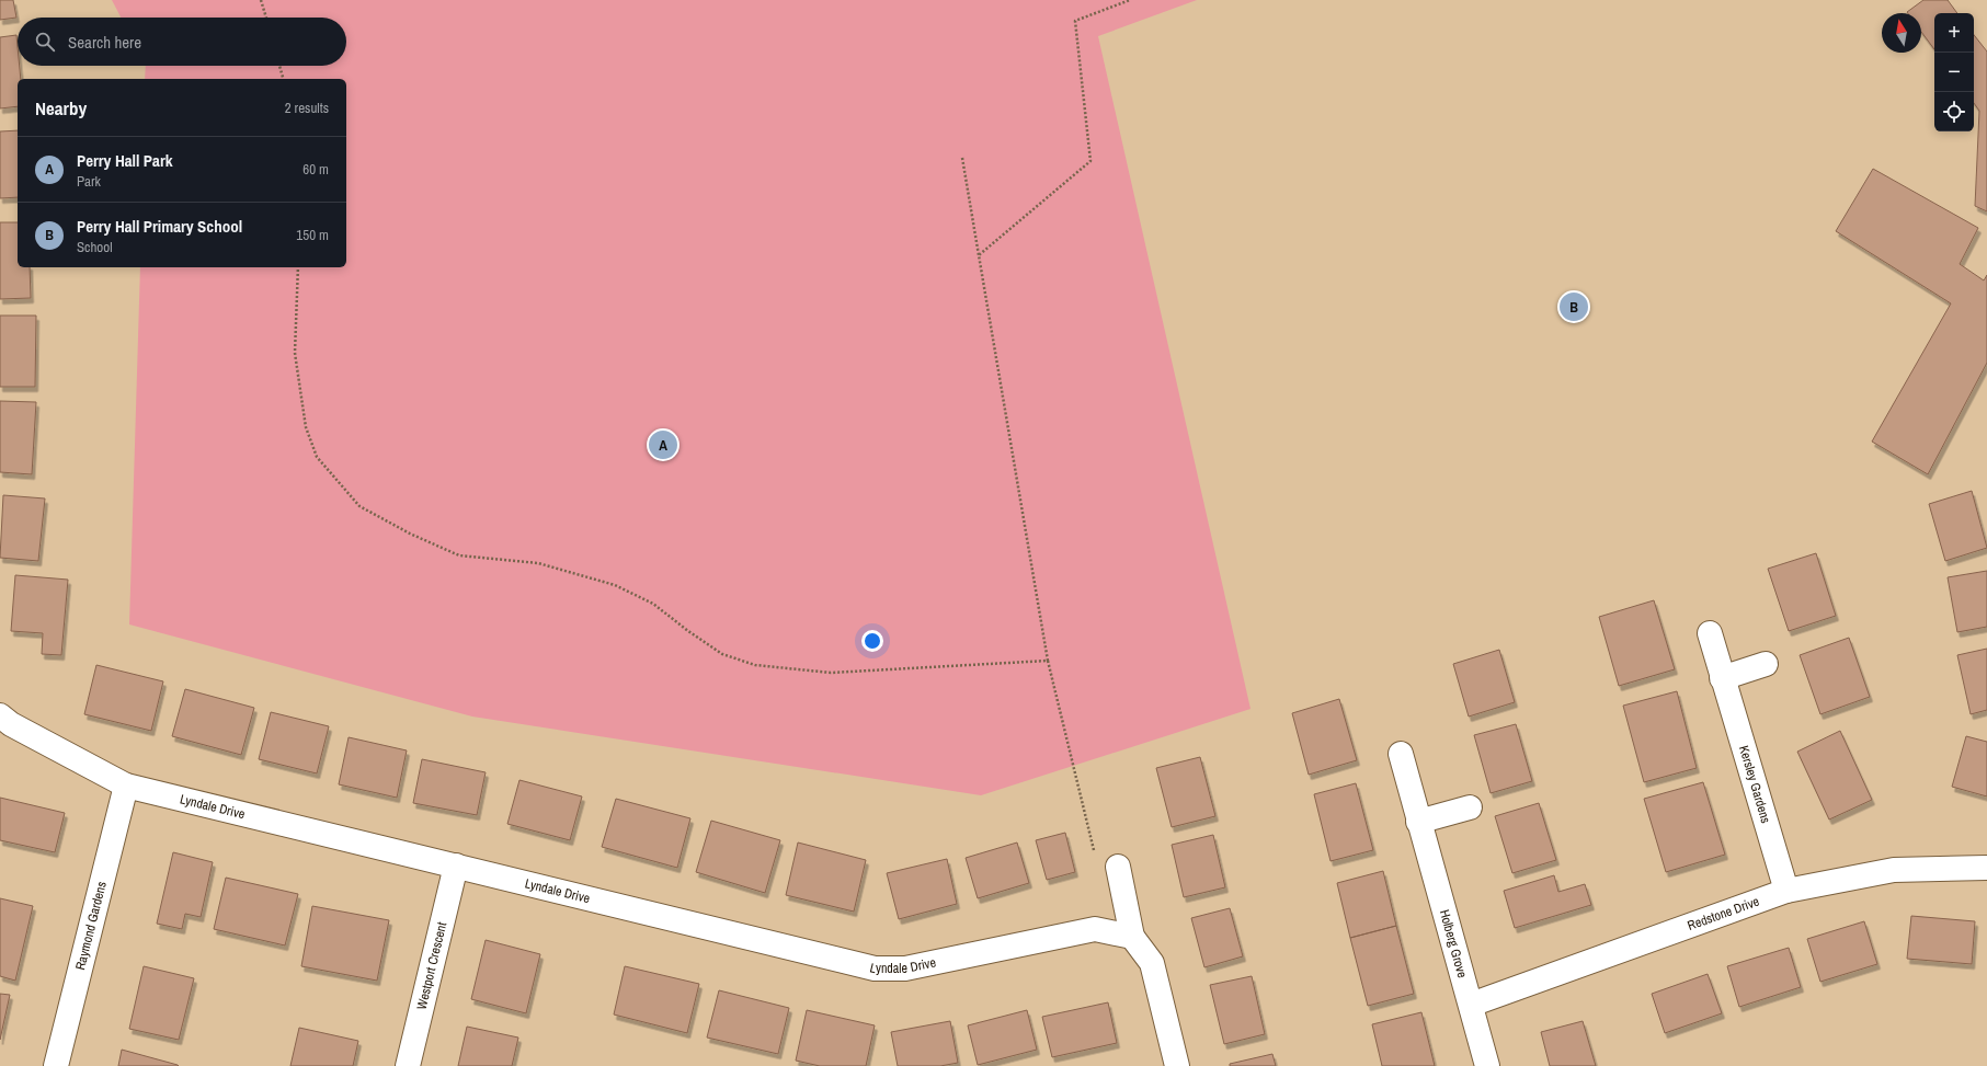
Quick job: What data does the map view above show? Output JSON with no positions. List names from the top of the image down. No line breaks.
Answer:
{"streets":{"street":["Kersley Gardens","Lyndale Drive","Redstone Drive","Raymond Gardens","Holberg Grove","Westport Crescent"]},"crossings":[["Kersley Gardens","Redstone Drive"],["Lyndale Drive","Raymond Gardens"],["Lyndale Drive","Westport Crescent"],["Redstone Drive","Holberg Grove"]],"north":"top","page":{"map_buttons":["+","−"],"search":"Search here","heading":["Nearby","2 results"],"list":[{"mark":"A","name":"Perry Hall Park","note":"Park","value":"60 m"},{"mark":"B","name":"Perry Hall Primary School","note":"School","value":"150 m"}],"pins":["B","A"]}}
